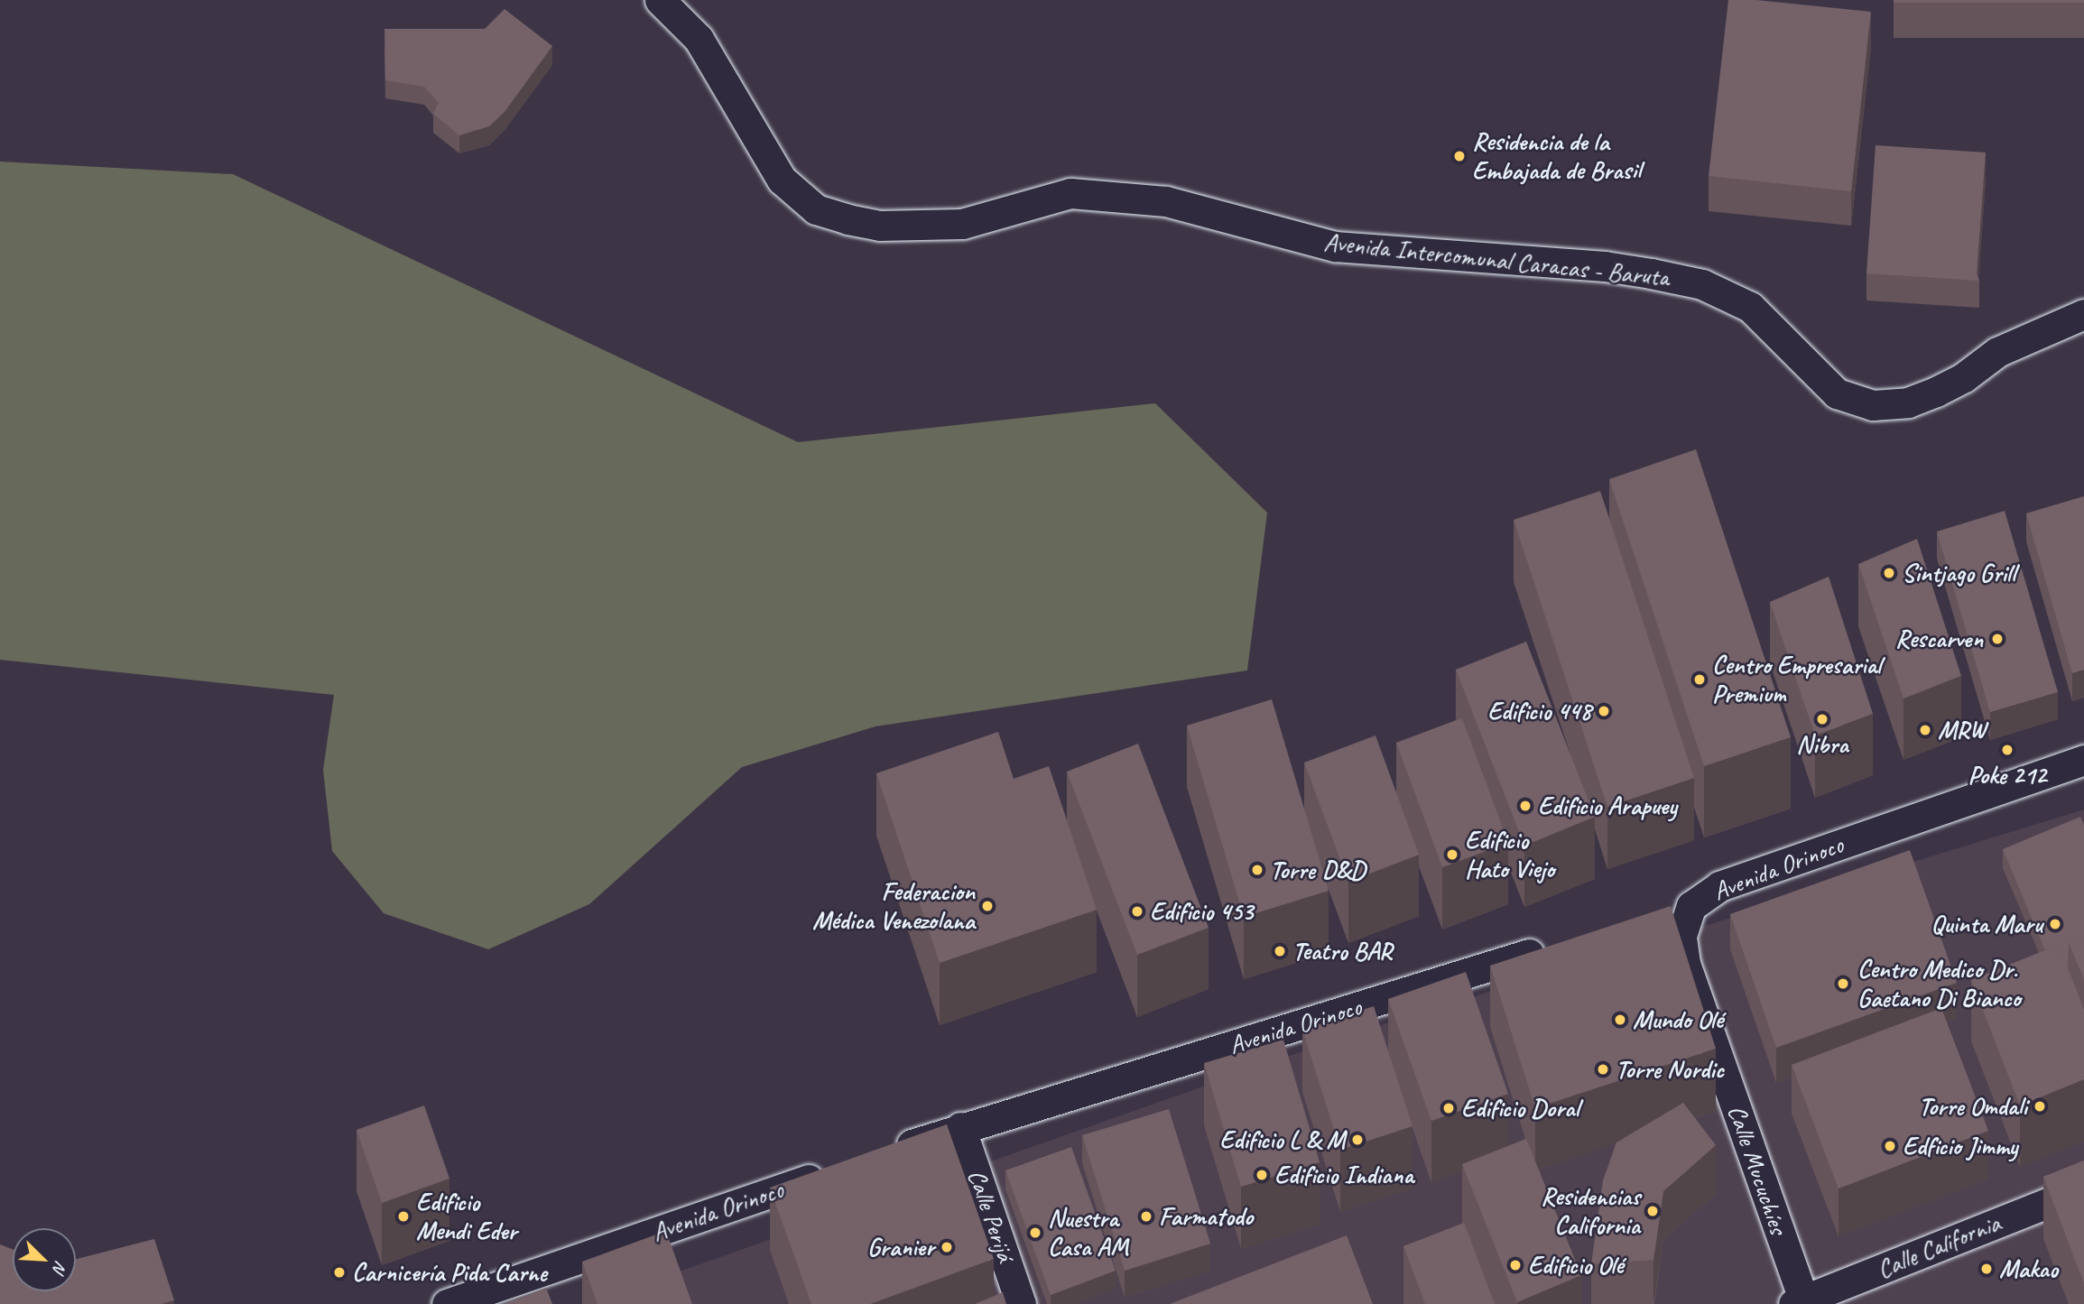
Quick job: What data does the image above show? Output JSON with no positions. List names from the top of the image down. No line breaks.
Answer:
{"streets":{"street":["Avenida Intercomunal Caracas - Baruta","Avenida Orinoco","Calle Mucuchíes","Calle Perijá","Calle California"]},"crossings":[["Avenida Orinoco","Calle Mucuchíes"],["Avenida Orinoco","Calle Perijá"],["Calle Mucuchíes","Calle California"]],"places":["Residencia de la Embajada de Brasil","Sintjago Grill","Rescarven","Centro Empresarial Premium","Edificio 448","Nibra","MRW","Poke 212","Edificio Arapuey","Edificio Hato Viejo","Torre D&D","Federacion Médica Venezolana","Edificio 453","Quinta Maru","Teatro BAR","Centro Medico Dr. Gaetano Di Bianco","Mundo Olé","Torre Nordic","Torre Omdali","Edificio Doral","Edificio L & M","Edficio Jimmy","Edificio Indiana","Residencias California","Edificio Mendi Eder","Farmatodo","Nuestra Casa AM","Granier","Edificio Olé","Makao","Carnicería Pida Carne"],"north":"bottom right"}
